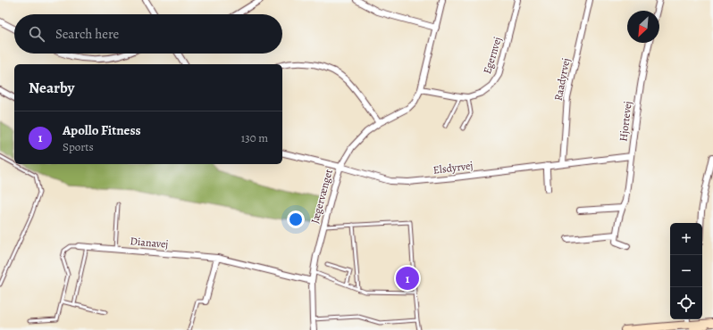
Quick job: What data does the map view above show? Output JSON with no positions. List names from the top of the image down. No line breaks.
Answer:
{"streets":{"street":["Egernvej","Raadyrvej","Hjortevej","Elsdyrvej","Jægervænget","Dianavej"]},"crossings":[["Egernvej","Jægervænget"],["Raadyrvej","Elsdyrvej"],["Hjortevej","Elsdyrvej"],["Elsdyrvej","Jægervænget"],["Jægervænget","Dianavej"]],"north":"bottom left","page":{"search":"Search here","heading":"Nearby","list":[{"mark":"1","name":"Apollo Fitness","note":"Sports","value":"130 m"}],"map_buttons":["+","−"],"pins":"1"}}
